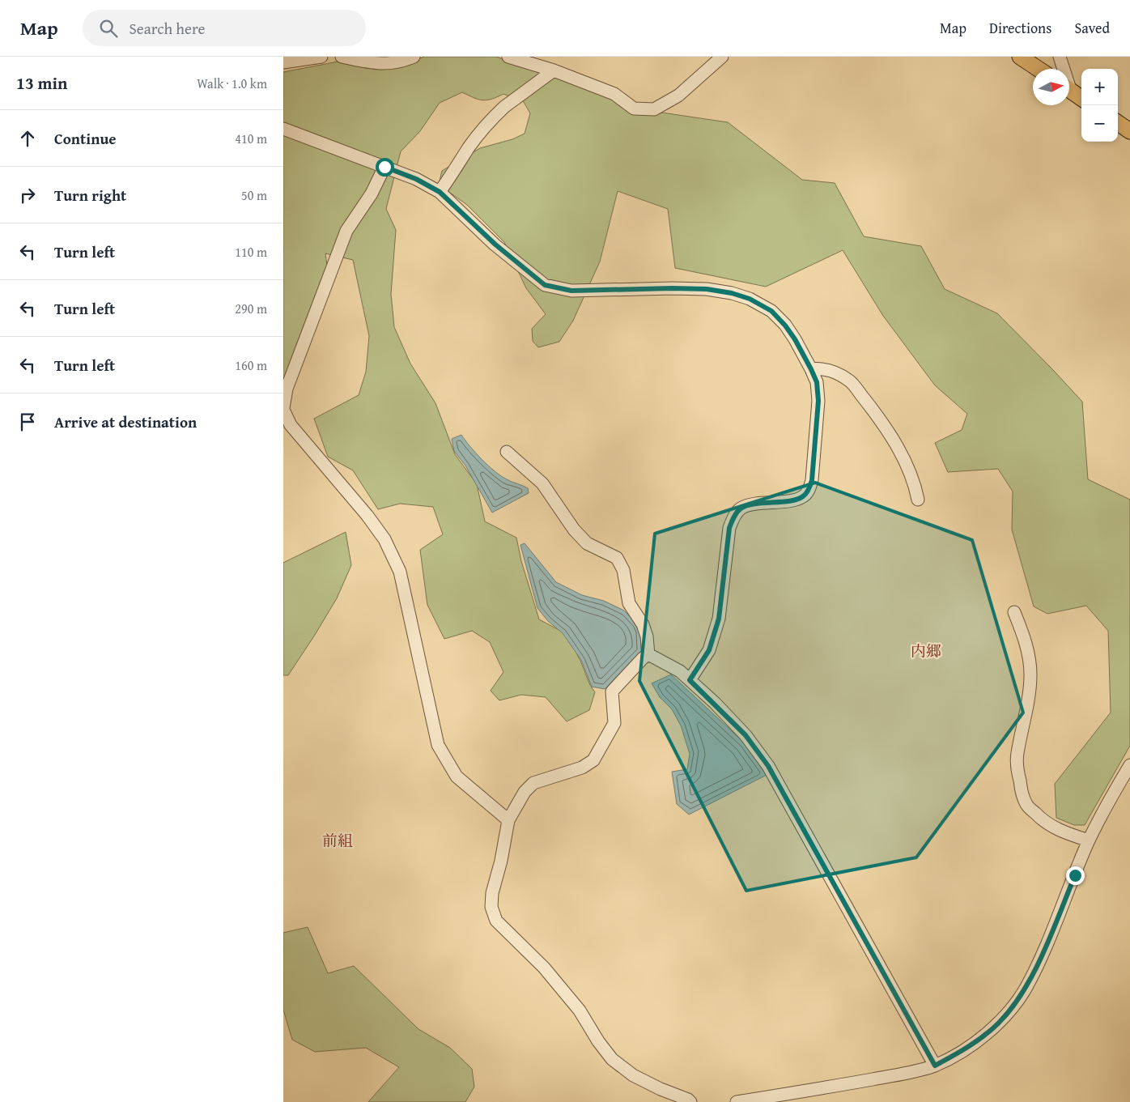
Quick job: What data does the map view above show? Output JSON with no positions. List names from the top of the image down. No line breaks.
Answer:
{"districts":["内郷","前組"],"north":"right","page":{"header":"Map","search":"Search here","nav":["Map","Directions","Saved"],"heading":["13 min","Walk · 1.0 km"],"map_buttons":["+","−"],"list":[["Continue","410 m"],["Turn right","50 m"],["Turn left","110 m"],["Turn left","290 m"],["Turn left","160 m"],"Arrive at destination"]}}
